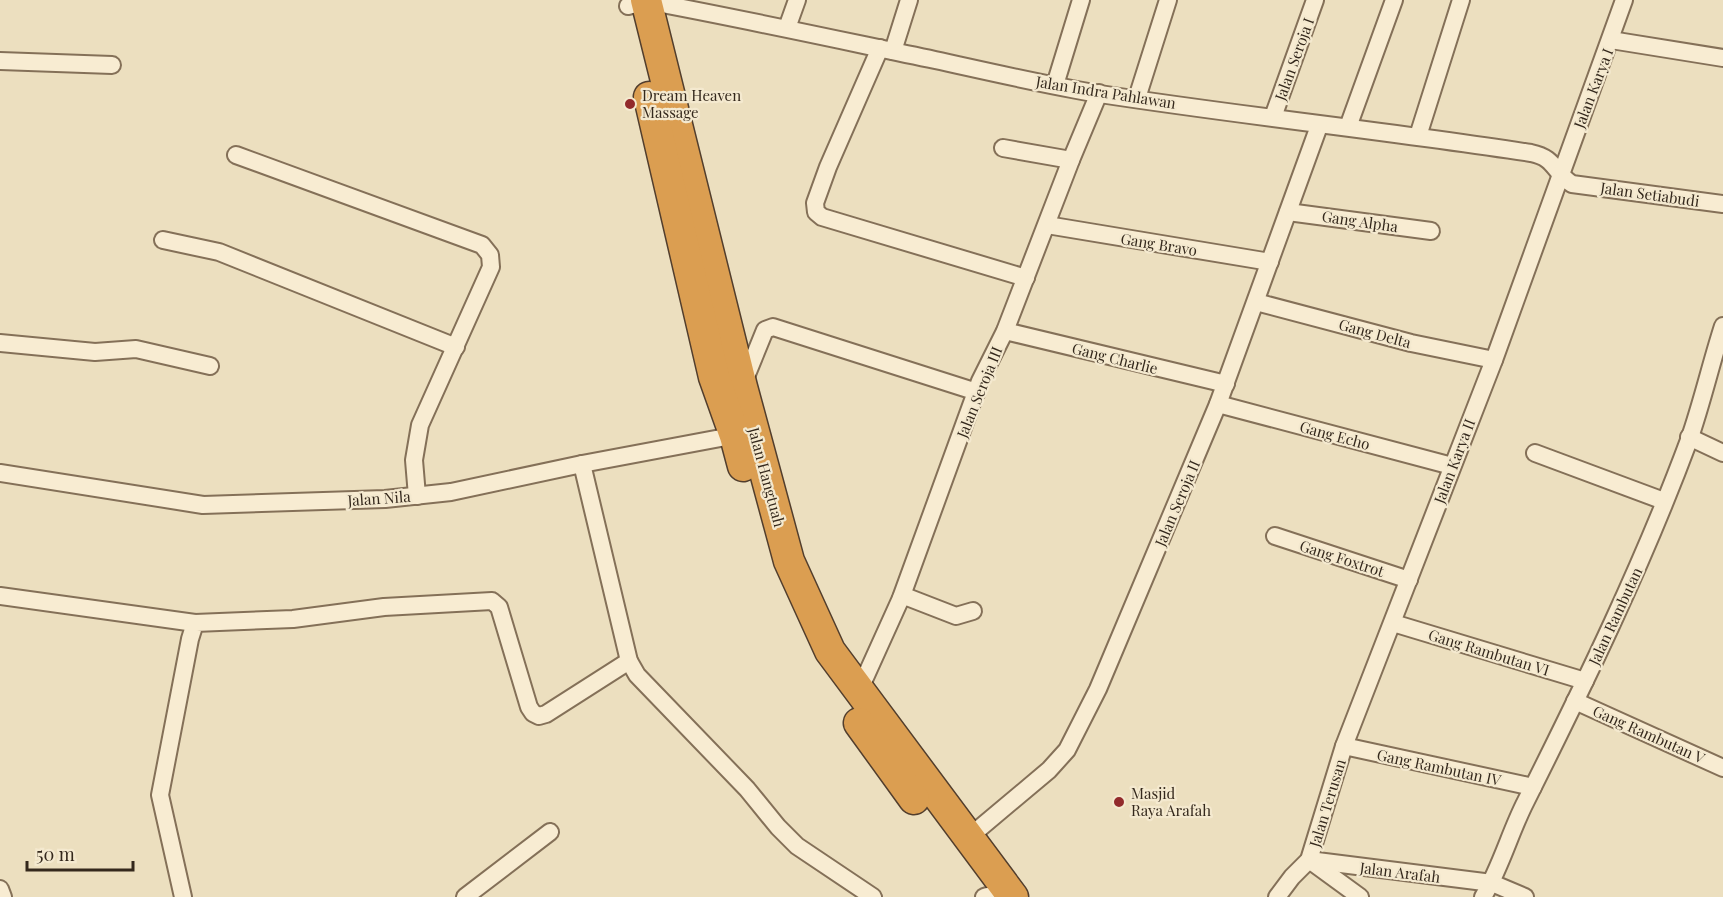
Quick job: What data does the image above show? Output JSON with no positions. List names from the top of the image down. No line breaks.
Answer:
{"streets":{"highway":["Jalan Hangtuah"],"street":["Jalan Seroja I","Jalan Karya I","Jalan Indra Pahlawan","Jalan Setiabudi","Gang Alpha","Gang Bravo","Gang Delta","Gang Charlie","Jalan Seroja III","Gang Echo","Jalan Karya II","Jalan Nila","Jalan Seroja II","Gang Foxtrot","Jalan Rambutan","Gang Rambutan VI","Gang Rambutan V","Gang Rambutan IV","Jalan Terusan","Jalan Arafah"]},"crossings":[["Jalan Seroja I","Jalan Indra Pahlawan"],["Jalan Karya I","Jalan Indra Pahlawan"],["Jalan Karya I","Jalan Karya II"],["Jalan Indra Pahlawan","Jalan Setiabudi"],["Jalan Indra Pahlawan","Jalan Seroja III"],["Jalan Indra Pahlawan","Jalan Karya II"],["Jalan Indra Pahlawan","Jalan Hangtuah"],["Jalan Indra Pahlawan","Jalan Seroja II"],["Gang Alpha","Jalan Seroja II"],["Gang Bravo","Jalan Seroja III"],["Gang Bravo","Jalan Seroja II"],["Gang Delta","Jalan Karya II"],["Gang Delta","Jalan Seroja II"],["Gang Charlie","Jalan Seroja III"],["Gang Charlie","Jalan Seroja II"],["Jalan Seroja III","Jalan Hangtuah"],["Gang Echo","Jalan Karya II"],["Gang Echo","Jalan Seroja II"],["Jalan Karya II","Gang Foxtrot"],["Jalan Karya II","Gang Rambutan VI"],["Jalan Karya II","Gang Rambutan IV"],["Jalan Karya II","Jalan Terusan"],["Jalan Hangtuah","Jalan Nila"],["Jalan Hangtuah","Jalan Seroja II"],["Jalan Rambutan","Gang Rambutan VI"],["Jalan Rambutan","Gang Rambutan V"],["Jalan Rambutan","Gang Rambutan IV"],["Jalan Rambutan","Jalan Arafah"],["Gang Rambutan IV","Jalan Terusan"],["Jalan Terusan","Jalan Arafah"]],"places":["Dream Heaven Massage","Masjid Raya Arafah"],"scale_bar":"50 m"}
